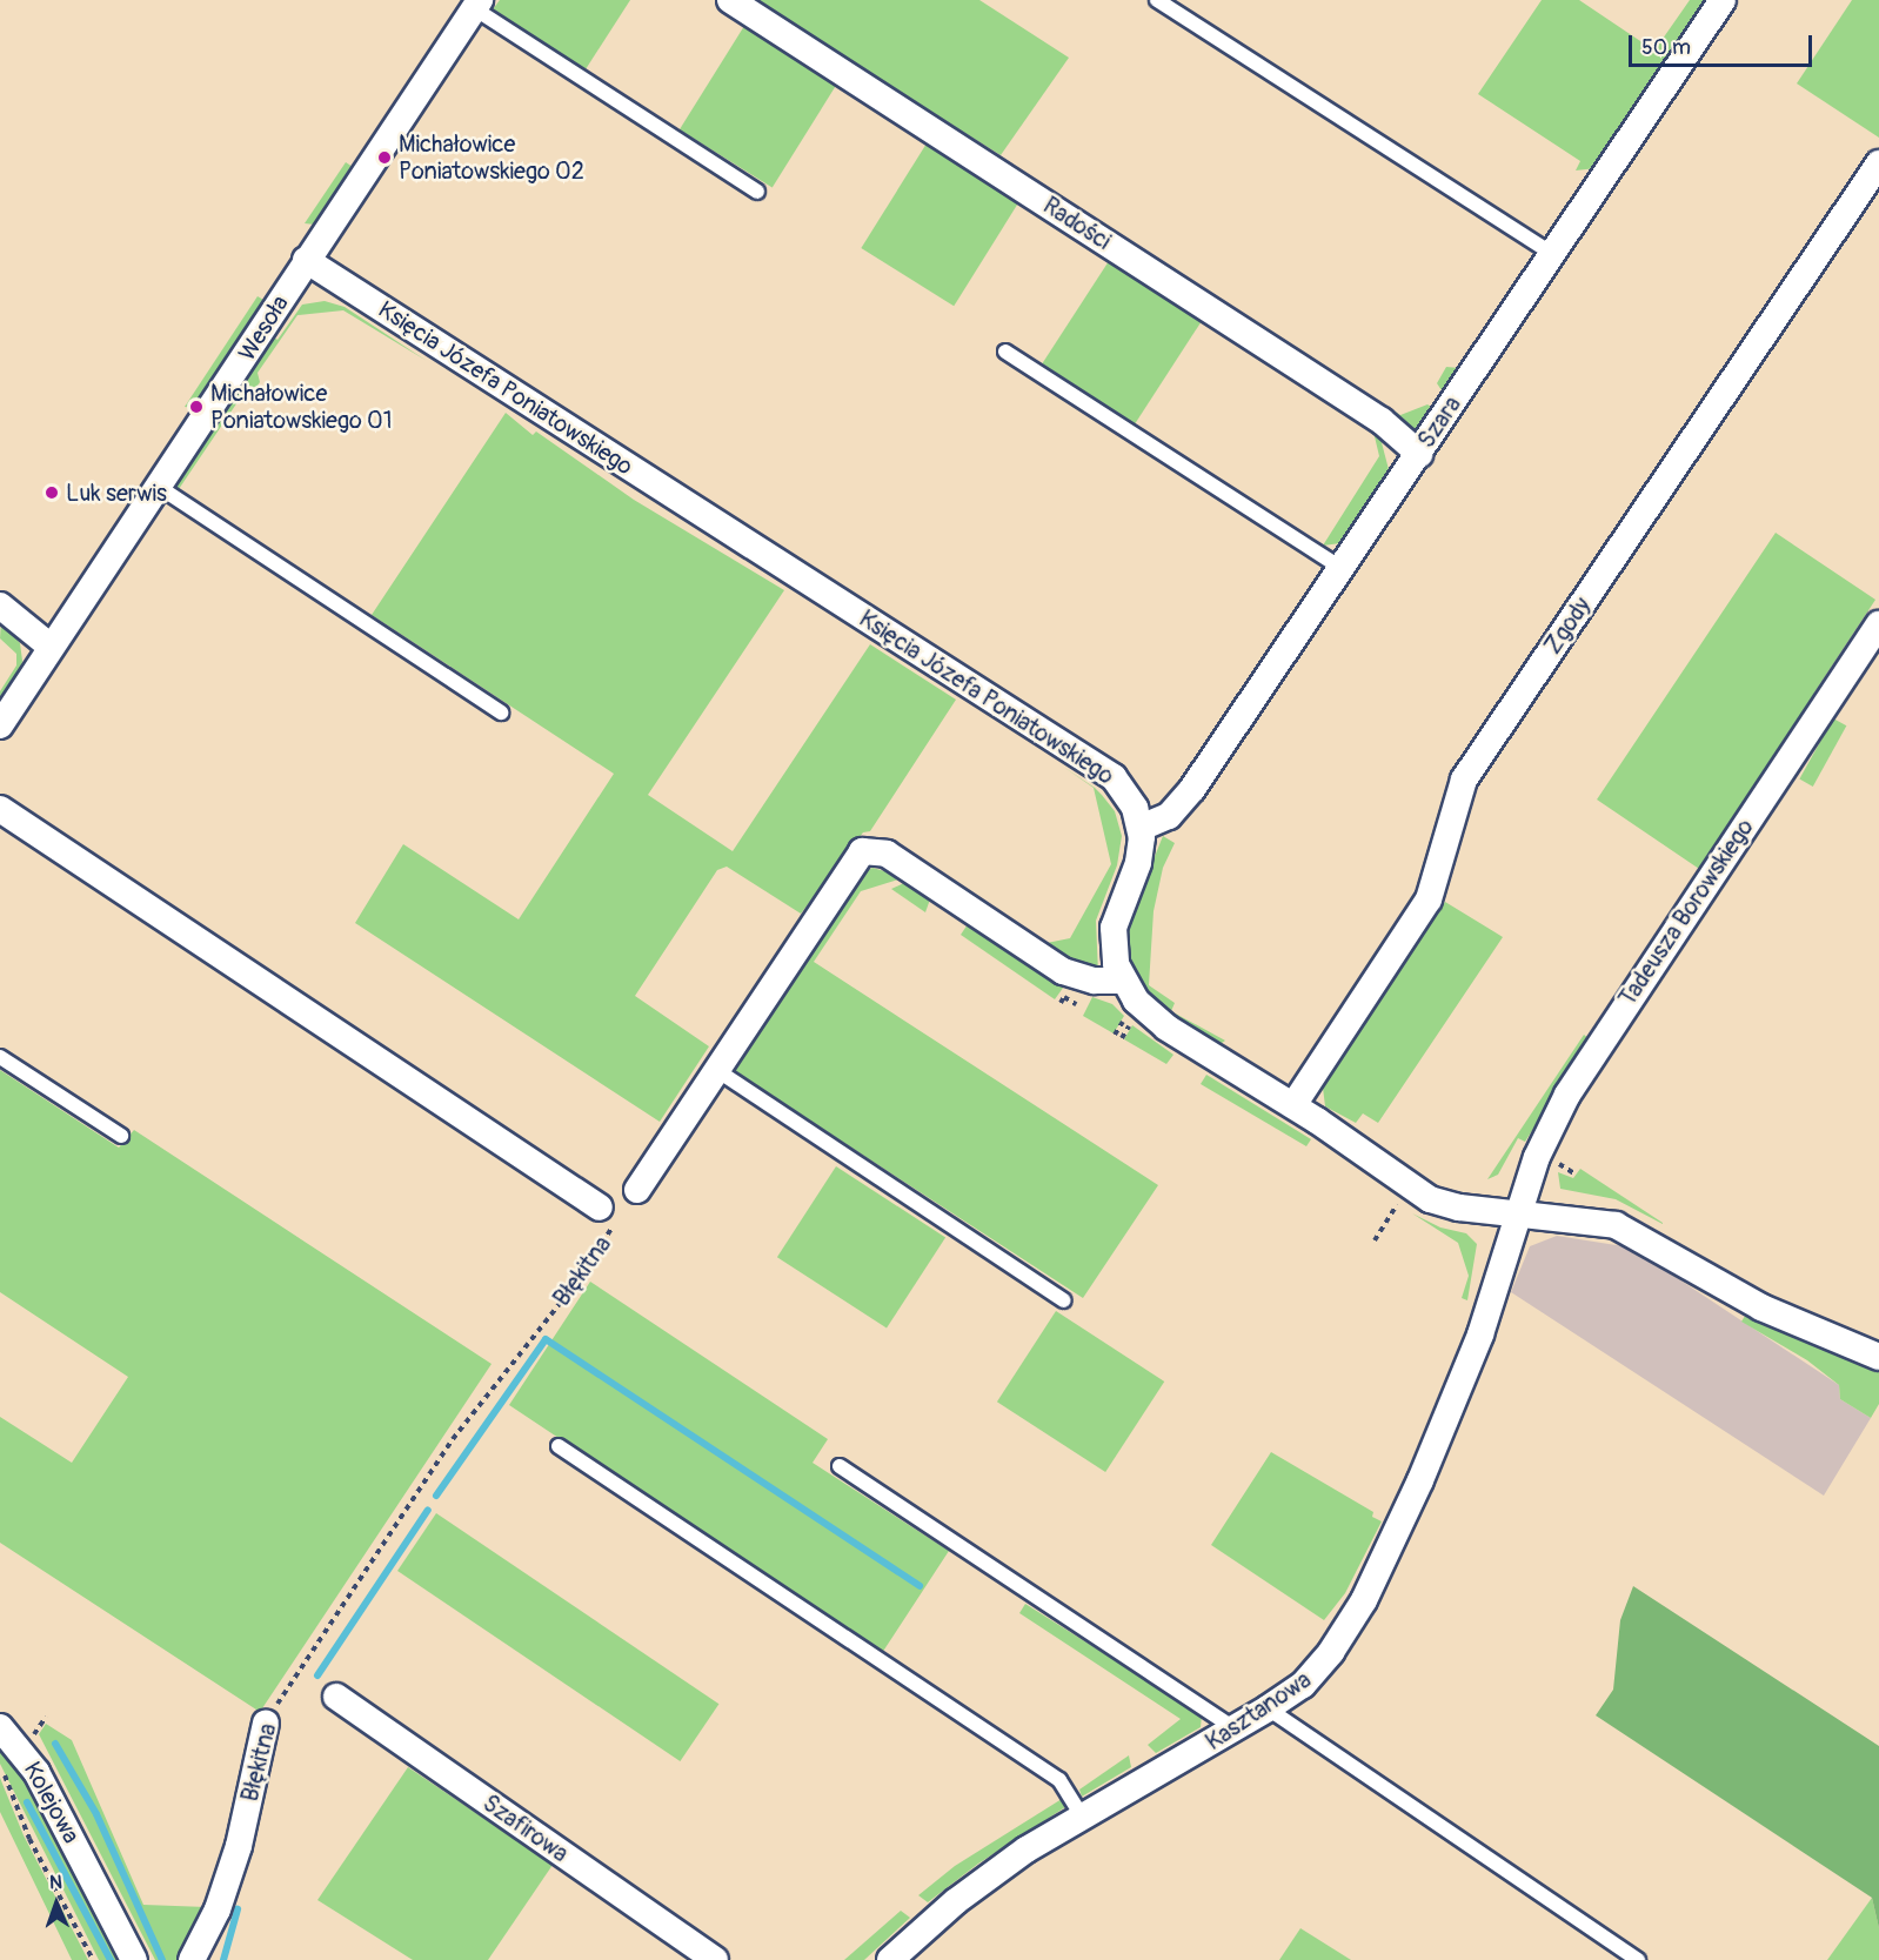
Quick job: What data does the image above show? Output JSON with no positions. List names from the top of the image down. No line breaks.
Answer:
{"streets":{"street":["Radości","Wesoła","Księcia Józefa Poniatowskiego","Szara","Zgody","Tadeusza Borowskiego","Błękitna","Kasztanowa","Kolejowa","Szafirowa"]},"crossings":[["Radości","Szara"],["Wesoła","Księcia Józefa Poniatowskiego"],["Księcia Józefa Poniatowskiego","Szara"],["Księcia Józefa Poniatowskiego","Zgody"],["Księcia Józefa Poniatowskiego","Tadeusza Borowskiego"],["Księcia Józefa Poniatowskiego","Kasztanowa"],["Tadeusza Borowskiego","Kasztanowa"]],"places":["Michałowice Poniatowskiego 02","Michałowice Poniatowskiego 01","Luk serwis"],"scale_bar":"50 m","north":"top"}
